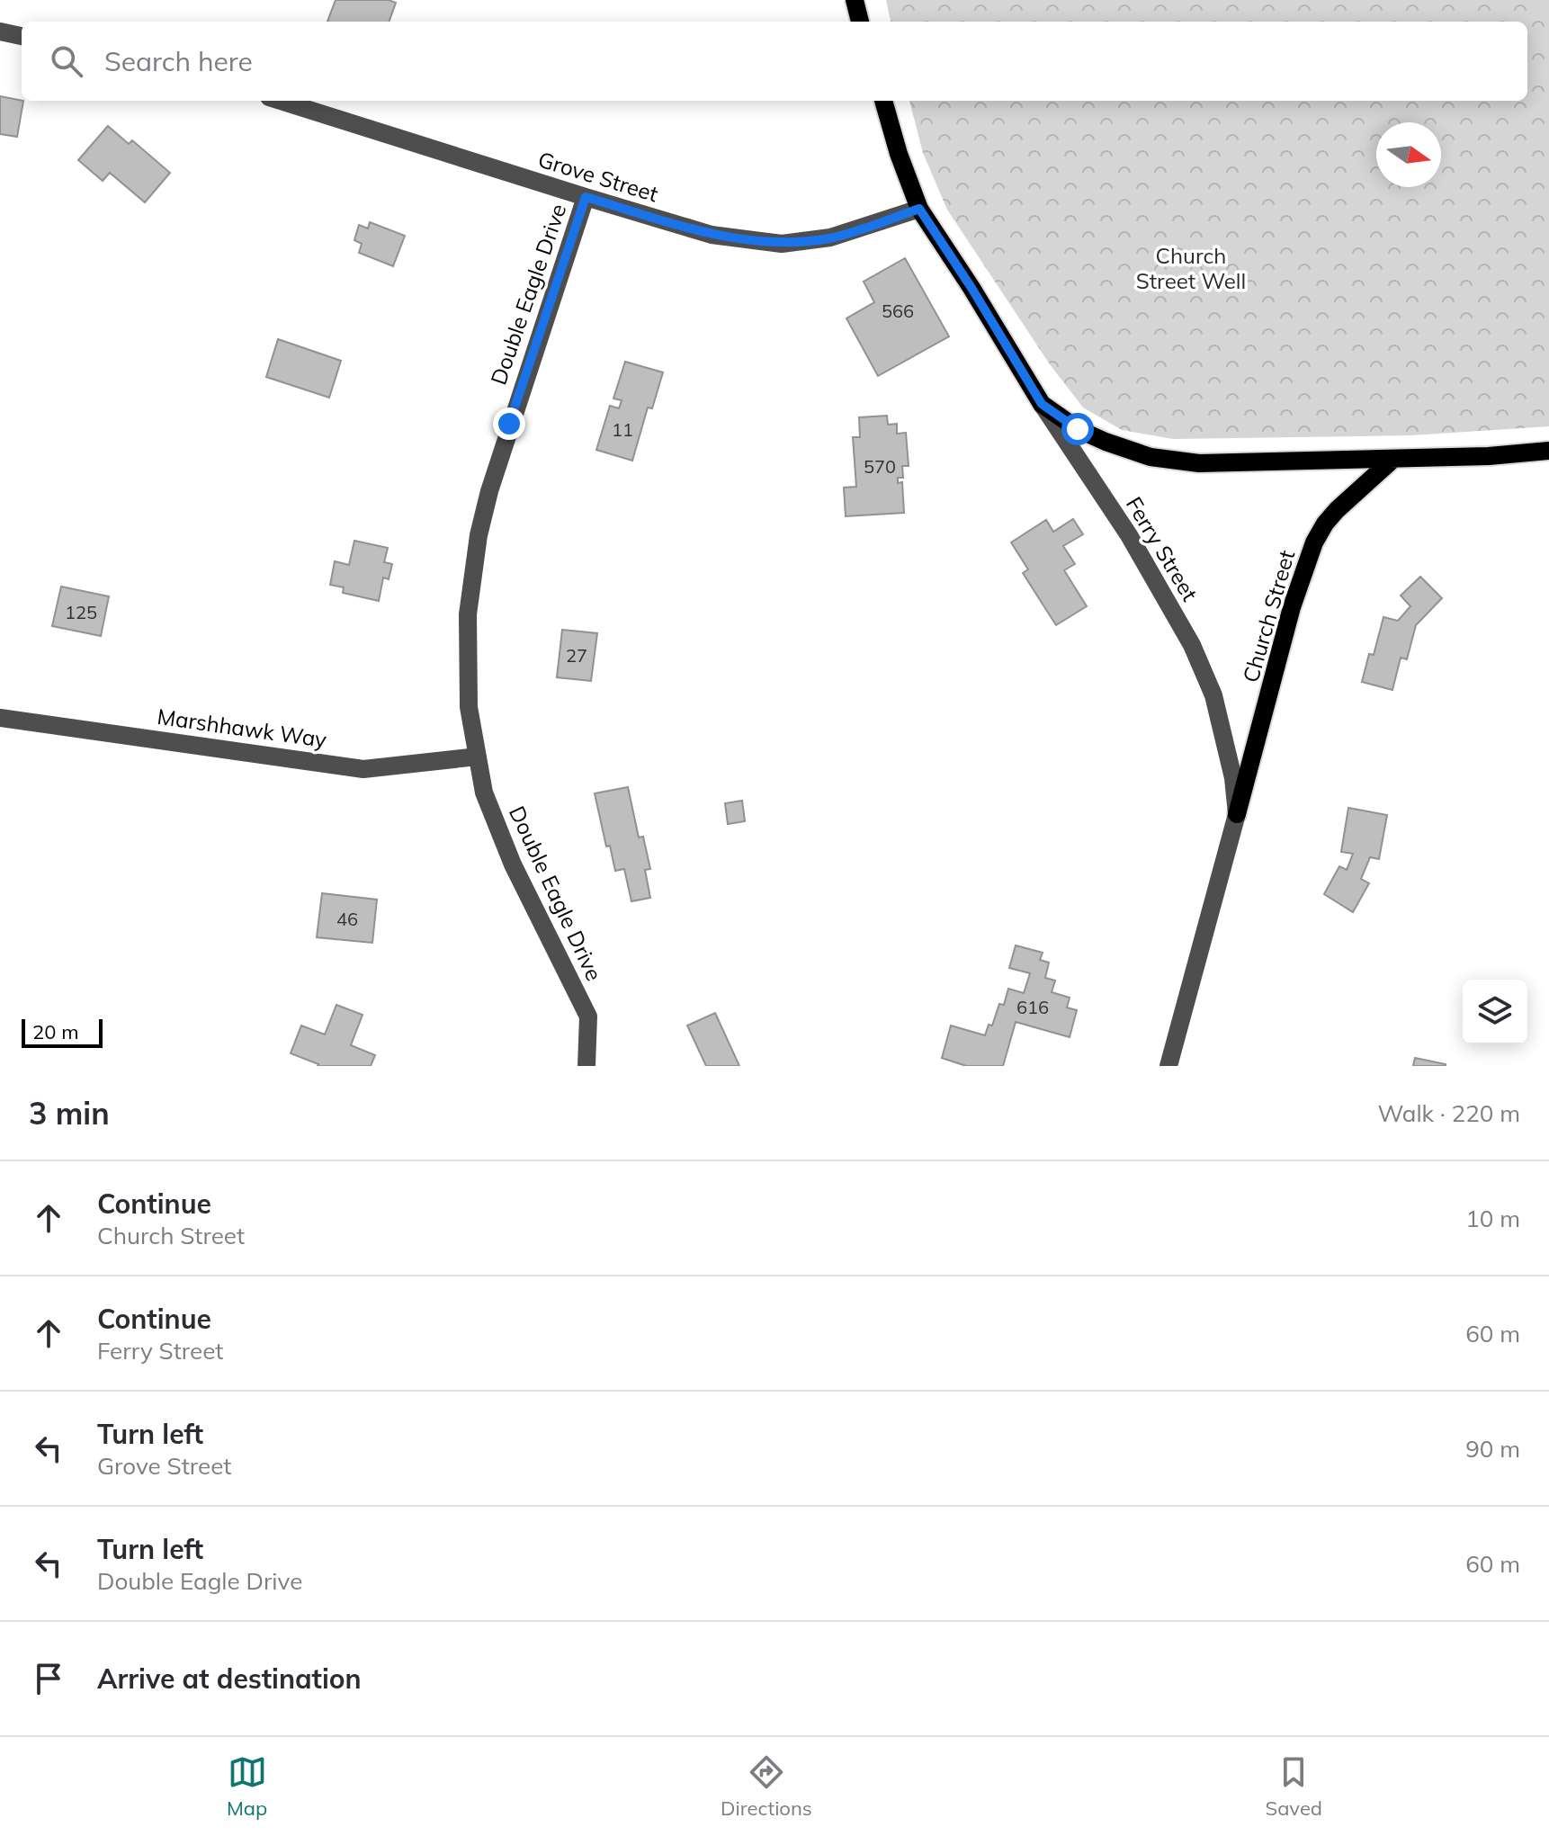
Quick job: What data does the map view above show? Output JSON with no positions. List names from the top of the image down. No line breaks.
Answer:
{"streets":{"main road":["Ferry Street","Church Street"],"street":["Grove Street","Double Eagle Drive","Marshhawk Way"]},"crossings":[["Grove Street","Double Eagle Drive"],["Grove Street","Ferry Street"],["Double Eagle Drive","Marshhawk Way"],["Ferry Street","Church Street"]],"parks":["Church Street Well"],"house_numbers":["566","11","570","125","27","46","616"],"scale_bar":"20 m","north":"right","page":{"search":"Search here","scale":"20 m","heading":["3 min","Walk · 220 m"],"list":[["Continue","Church Street","10 m"],["Continue","Ferry Street","60 m"],["Turn left","Grove Street","90 m"],["Turn left","Double Eagle Drive","60 m"],"Arrive at destination"],"nav":["Map","Directions","Saved"]}}
